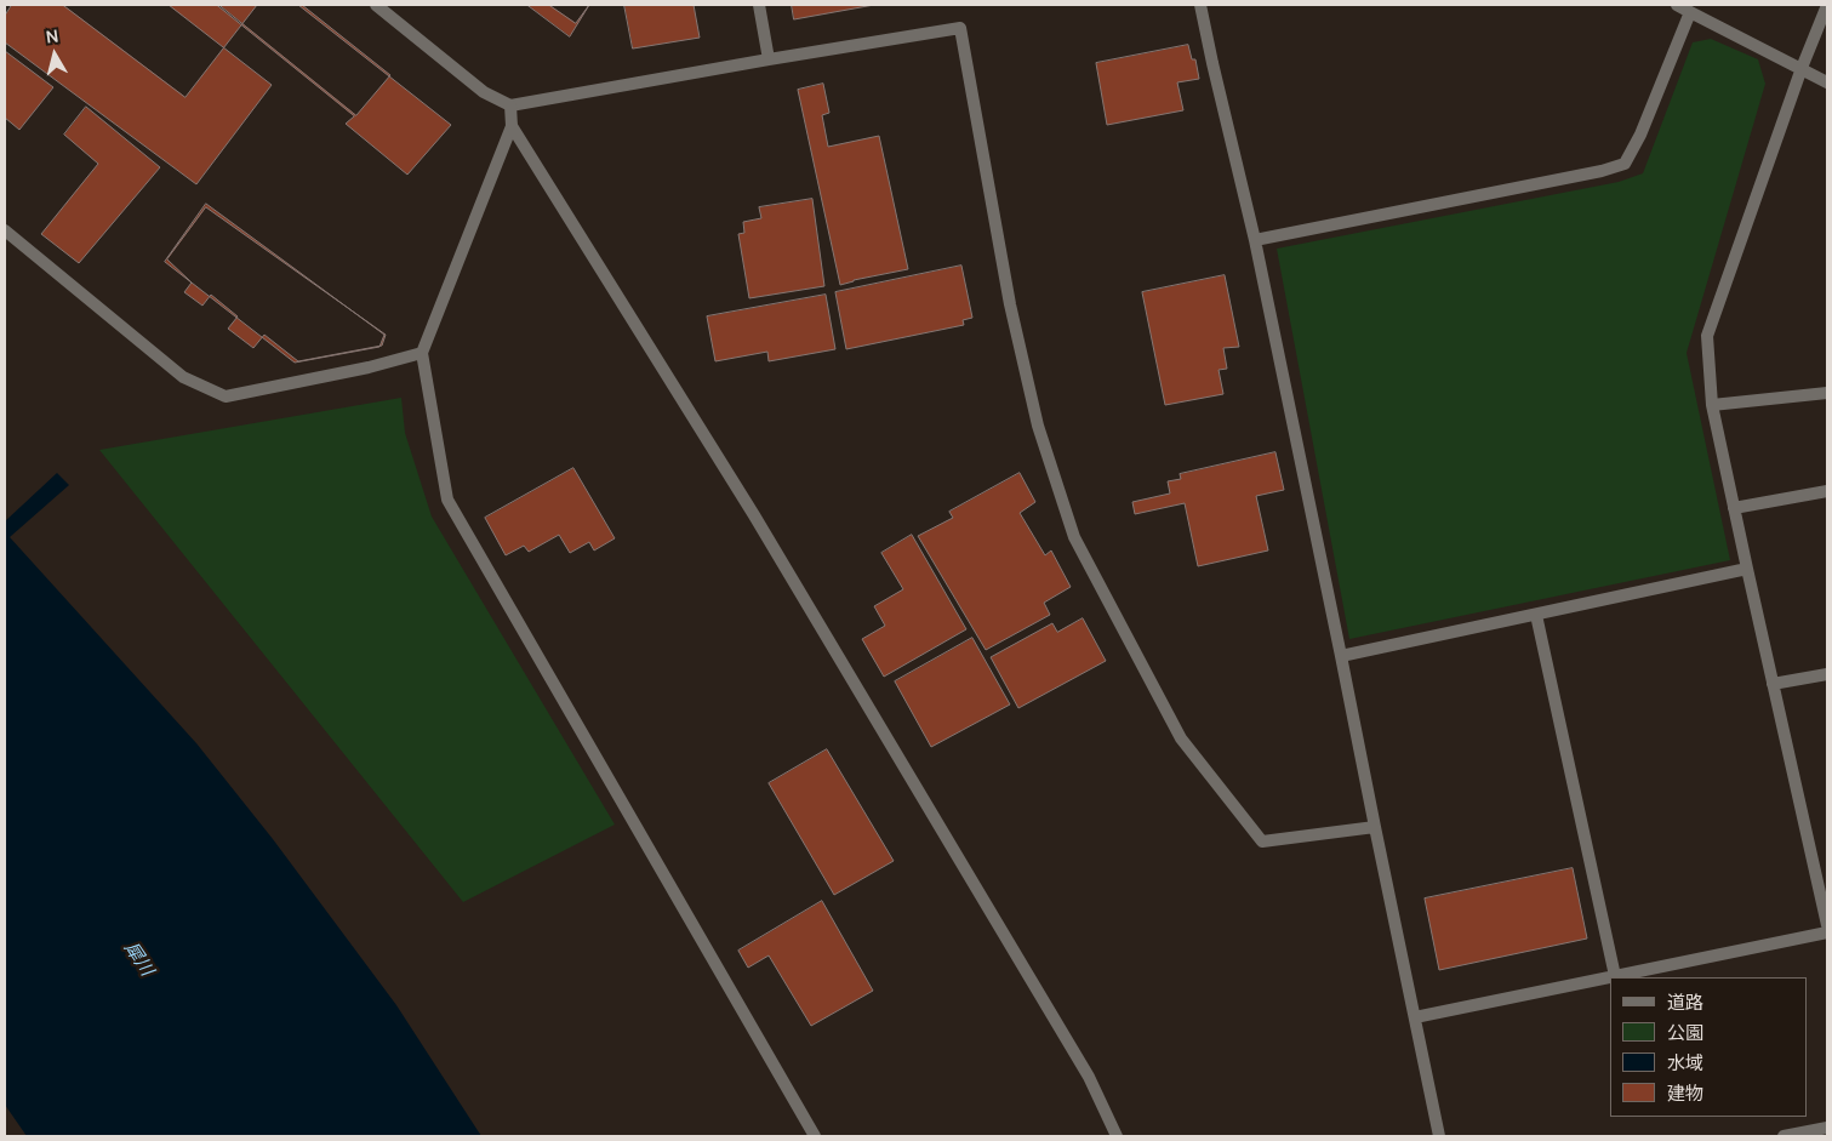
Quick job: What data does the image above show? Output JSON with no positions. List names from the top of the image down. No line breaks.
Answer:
{"water":["犀川"],"legend":["道路","公園","水域","建物"],"north":"top"}
